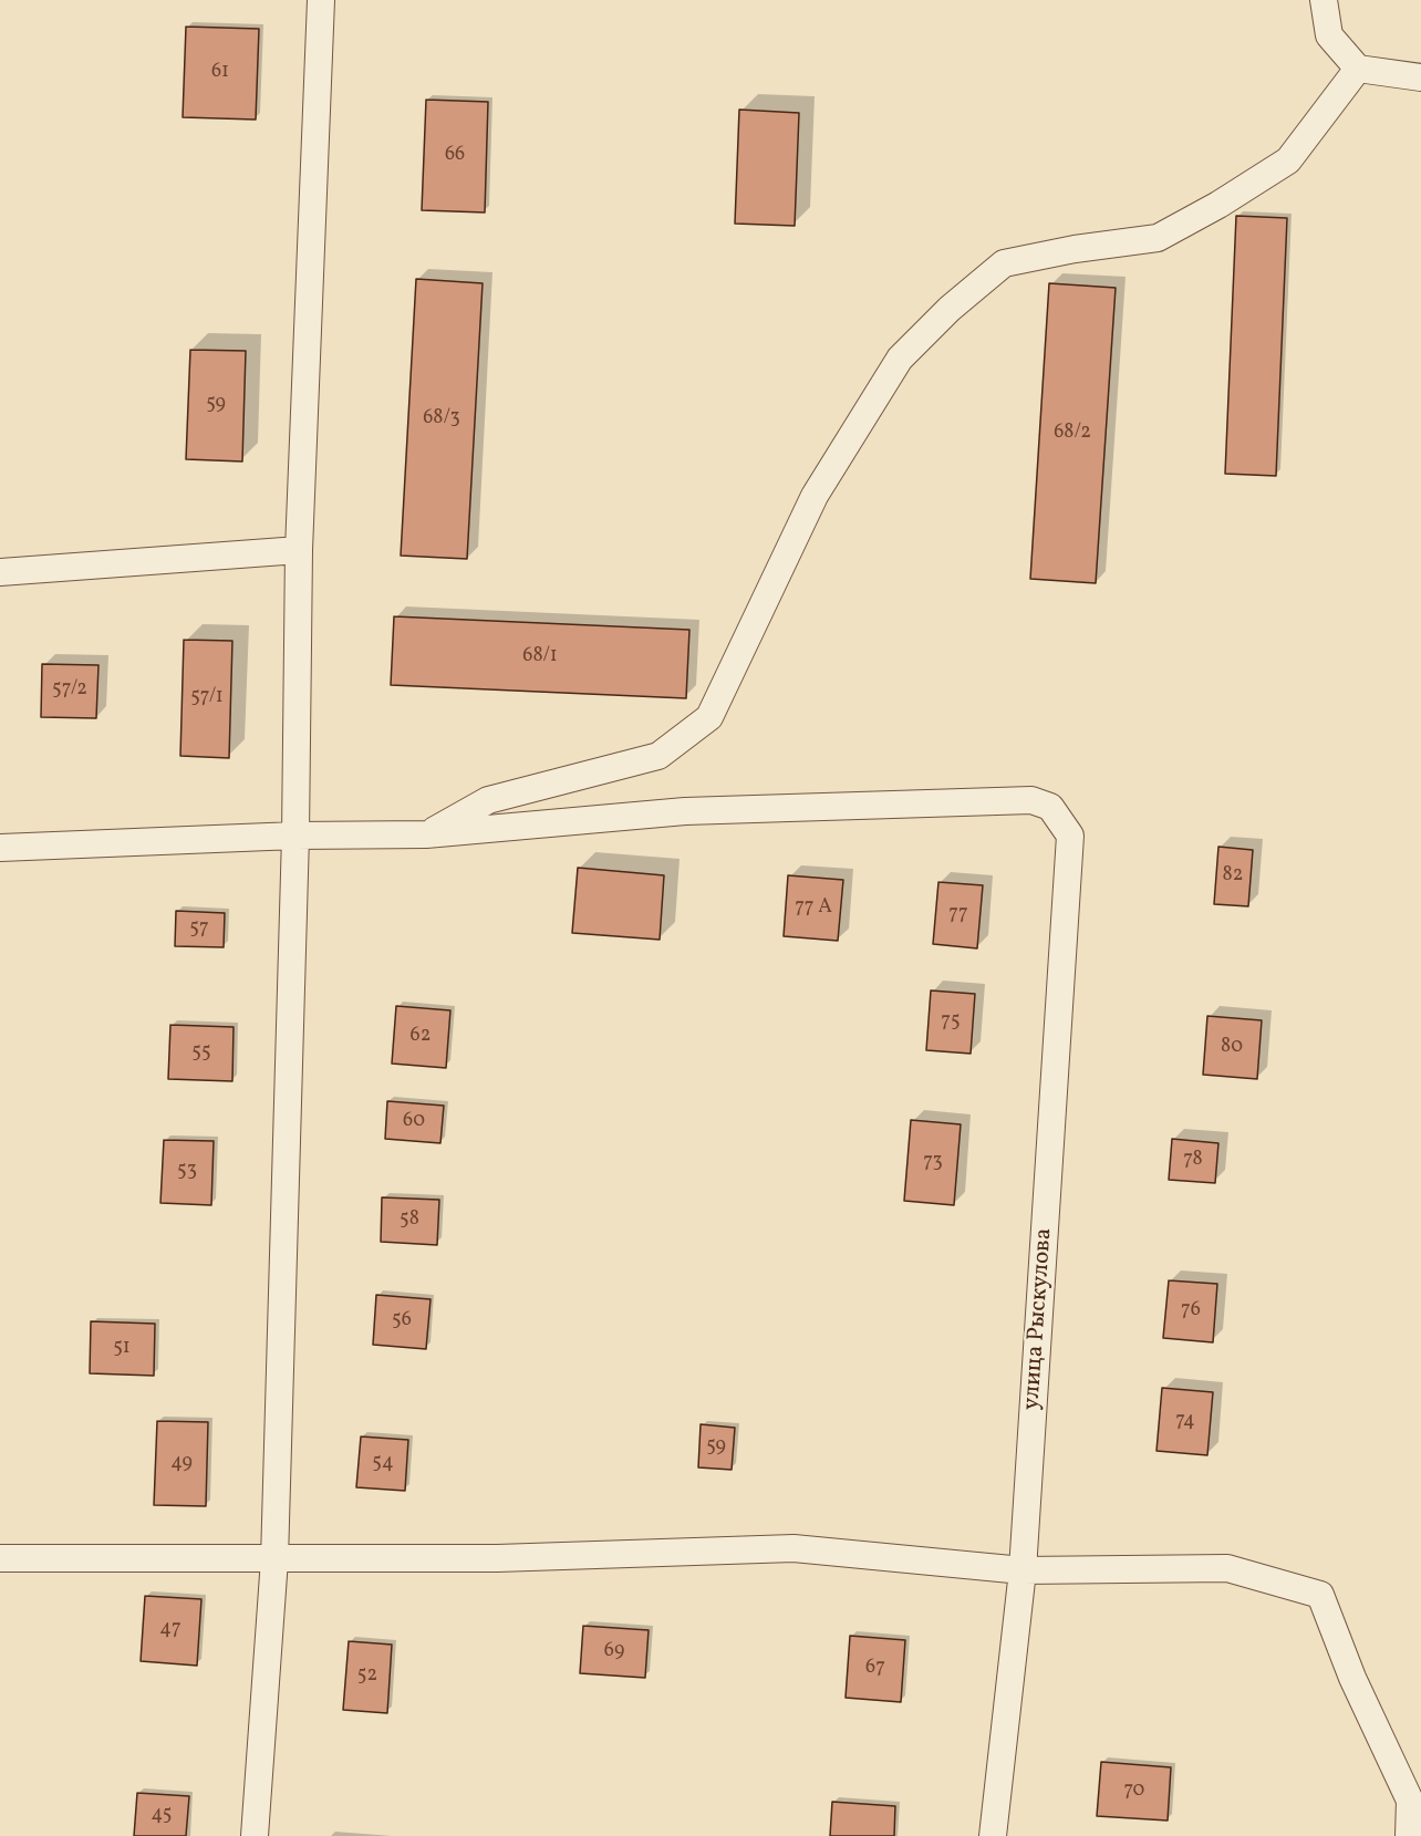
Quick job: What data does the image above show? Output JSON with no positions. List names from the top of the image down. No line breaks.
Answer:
{"streets":{"street":["улица Рыскулова"]},"house_numbers":["61","66","59","68/3","68/2","68/1","57/2","57/1","82","77 А","77","57","75","62","80","55","60","78","73","53","58","76","56","51","74","59","49","54","47","69","67","52","70","45"]}
